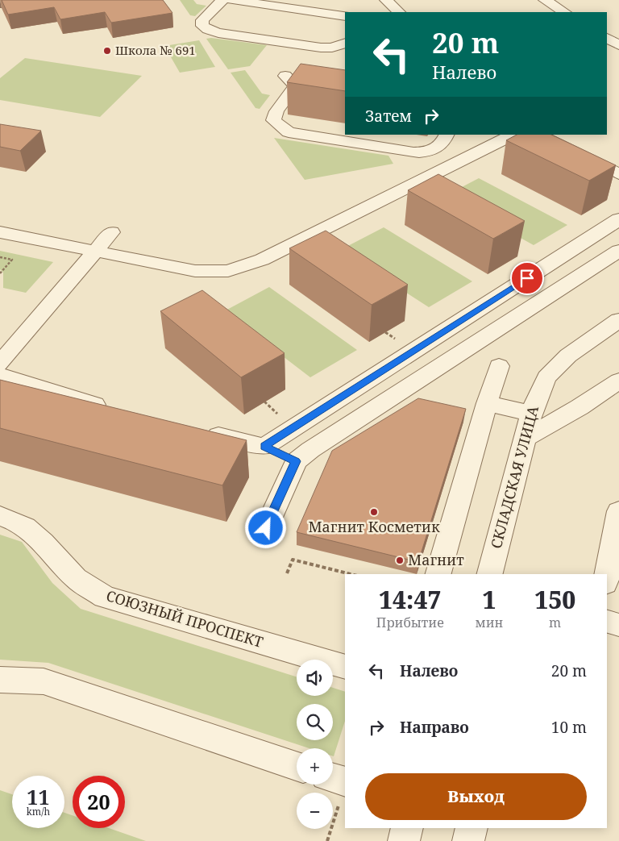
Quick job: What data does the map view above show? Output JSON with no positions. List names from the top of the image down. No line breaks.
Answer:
{"streets":{"street":["СКЛАДСКАЯ УЛИЦА","СОЮЗНЫЙ ПРОСПЕКТ"]},"places":["Школа № 691","Магнит Косметик","Магнит"],"page":{"turn":["20 m","Налево"],"then":"Затем","eta":["14:47","Прибытие","1","мин","150","m"],"list":[{"name":"Налево","value":"20 m"},{"name":"Направо","value":"10 m"}],"map_buttons":["+","−"],"buttons":"Выход","speed":"11 km/h","limit":"20"}}
